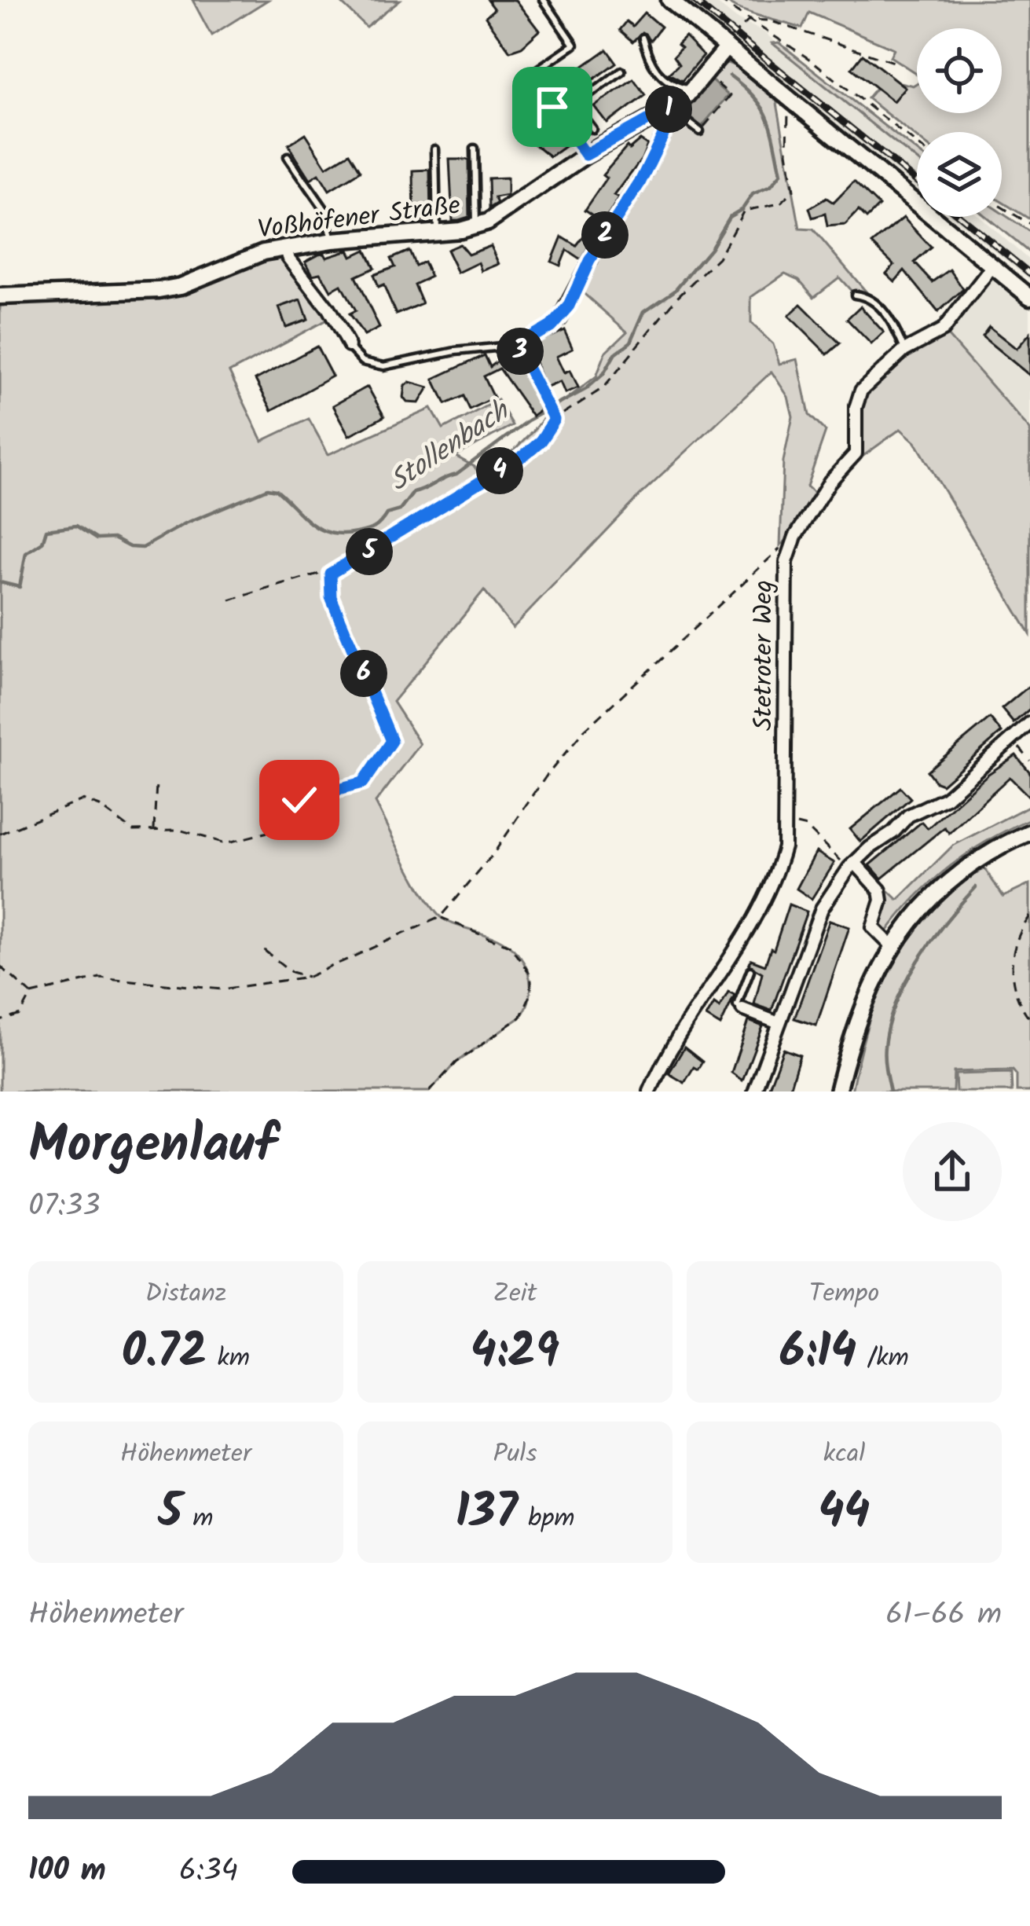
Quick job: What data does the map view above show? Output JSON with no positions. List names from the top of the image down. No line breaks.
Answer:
{"streets":{"street":["Voßhöfener Straße","Stetroter Weg"]},"water":["Stollenbach"],"page":{"pins":["1","2","3","4","5","6"],"heading":["Morgenlauf","07:33"],"stats":[["Distanz","0.72 km"],["Zeit","4:29"],["Tempo","6:14 /km"],["Höhenmeter","5 m"],["Puls","137 bpm"],["kcal","44"]],"chart":["Höhenmeter","61–66 m"],"list":[{"name":"100 m","note":"6:34"}]}}
